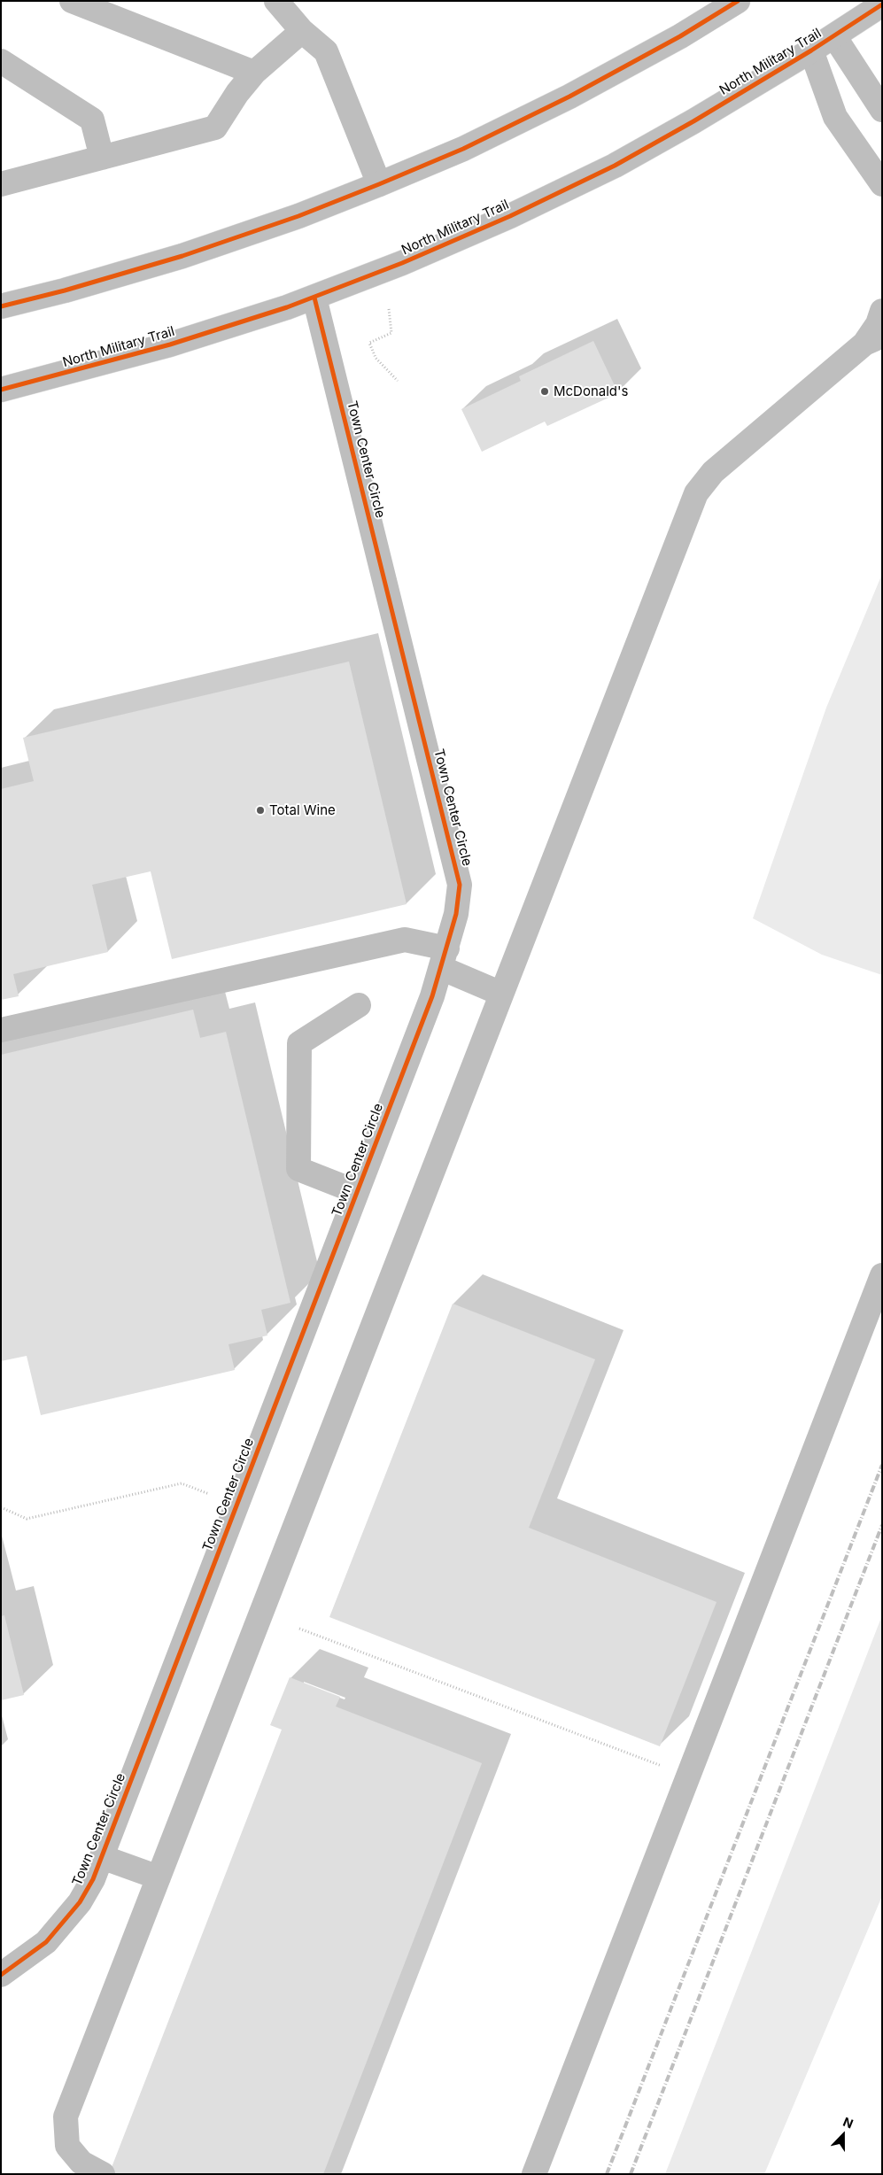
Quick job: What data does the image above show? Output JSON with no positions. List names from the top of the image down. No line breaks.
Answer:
{"streets":{"street":["North Military Trail","Town Center Circle"]},"crossings":[["North Military Trail","Town Center Circle"]],"places":["McDonald's","Total Wine"],"north":"top"}
